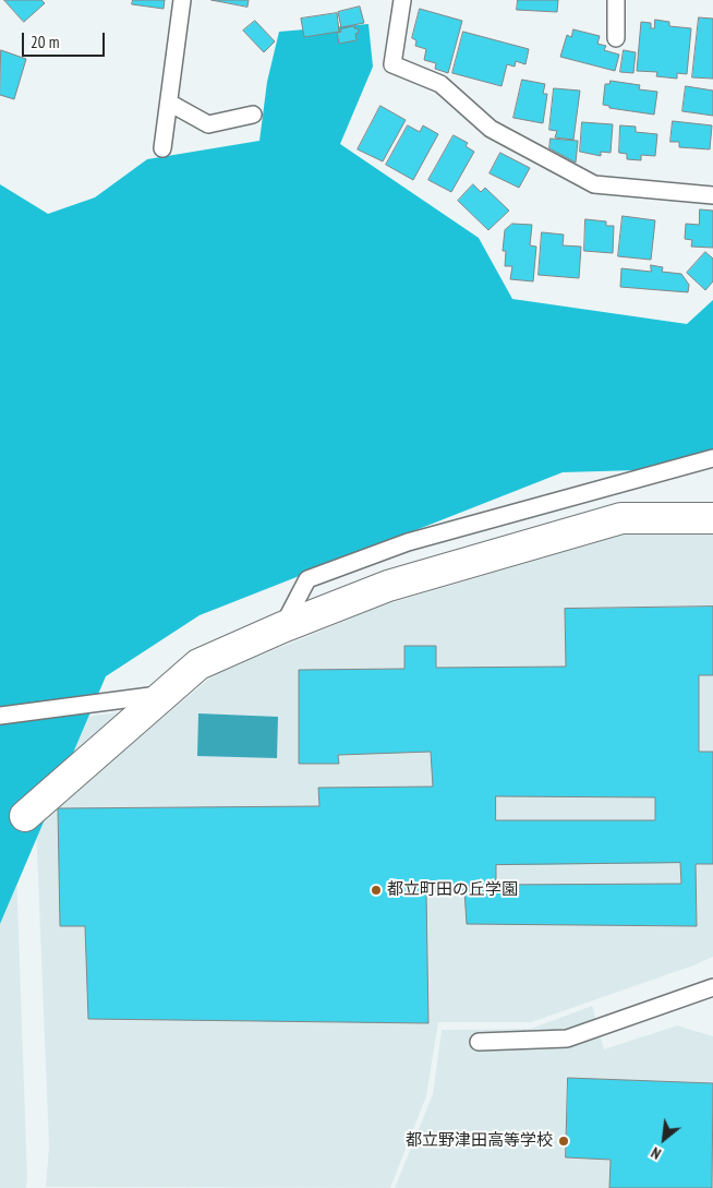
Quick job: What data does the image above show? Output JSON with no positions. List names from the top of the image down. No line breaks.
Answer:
{"places":["都立町田の丘学園","都立野津田高等学校"],"scale_bar":"20 m","north":"bottom left"}
